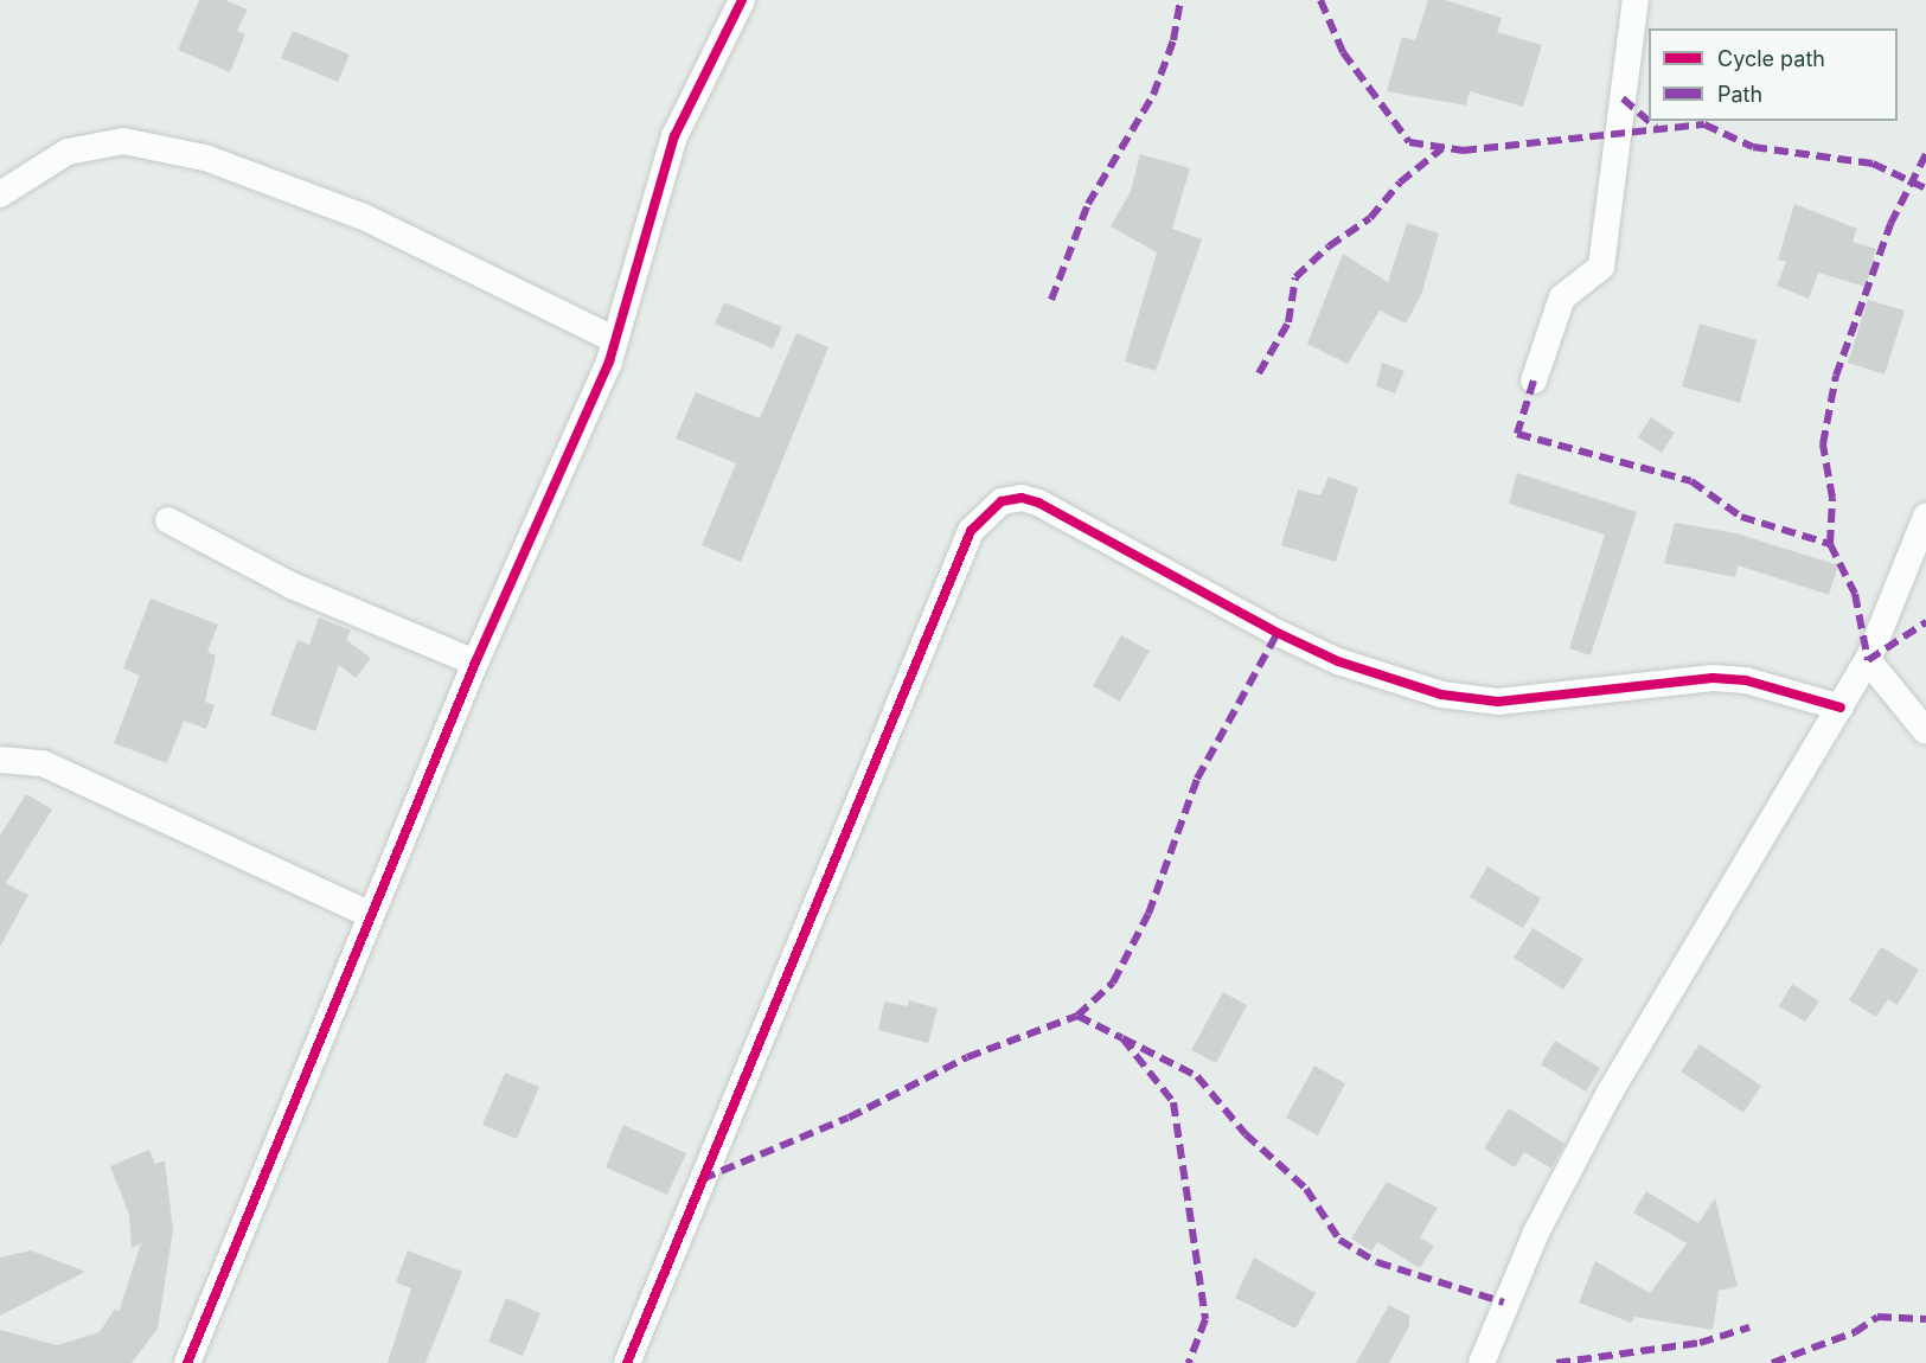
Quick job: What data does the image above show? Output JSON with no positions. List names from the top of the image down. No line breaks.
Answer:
{"legend":["Cycle path","Path"]}
